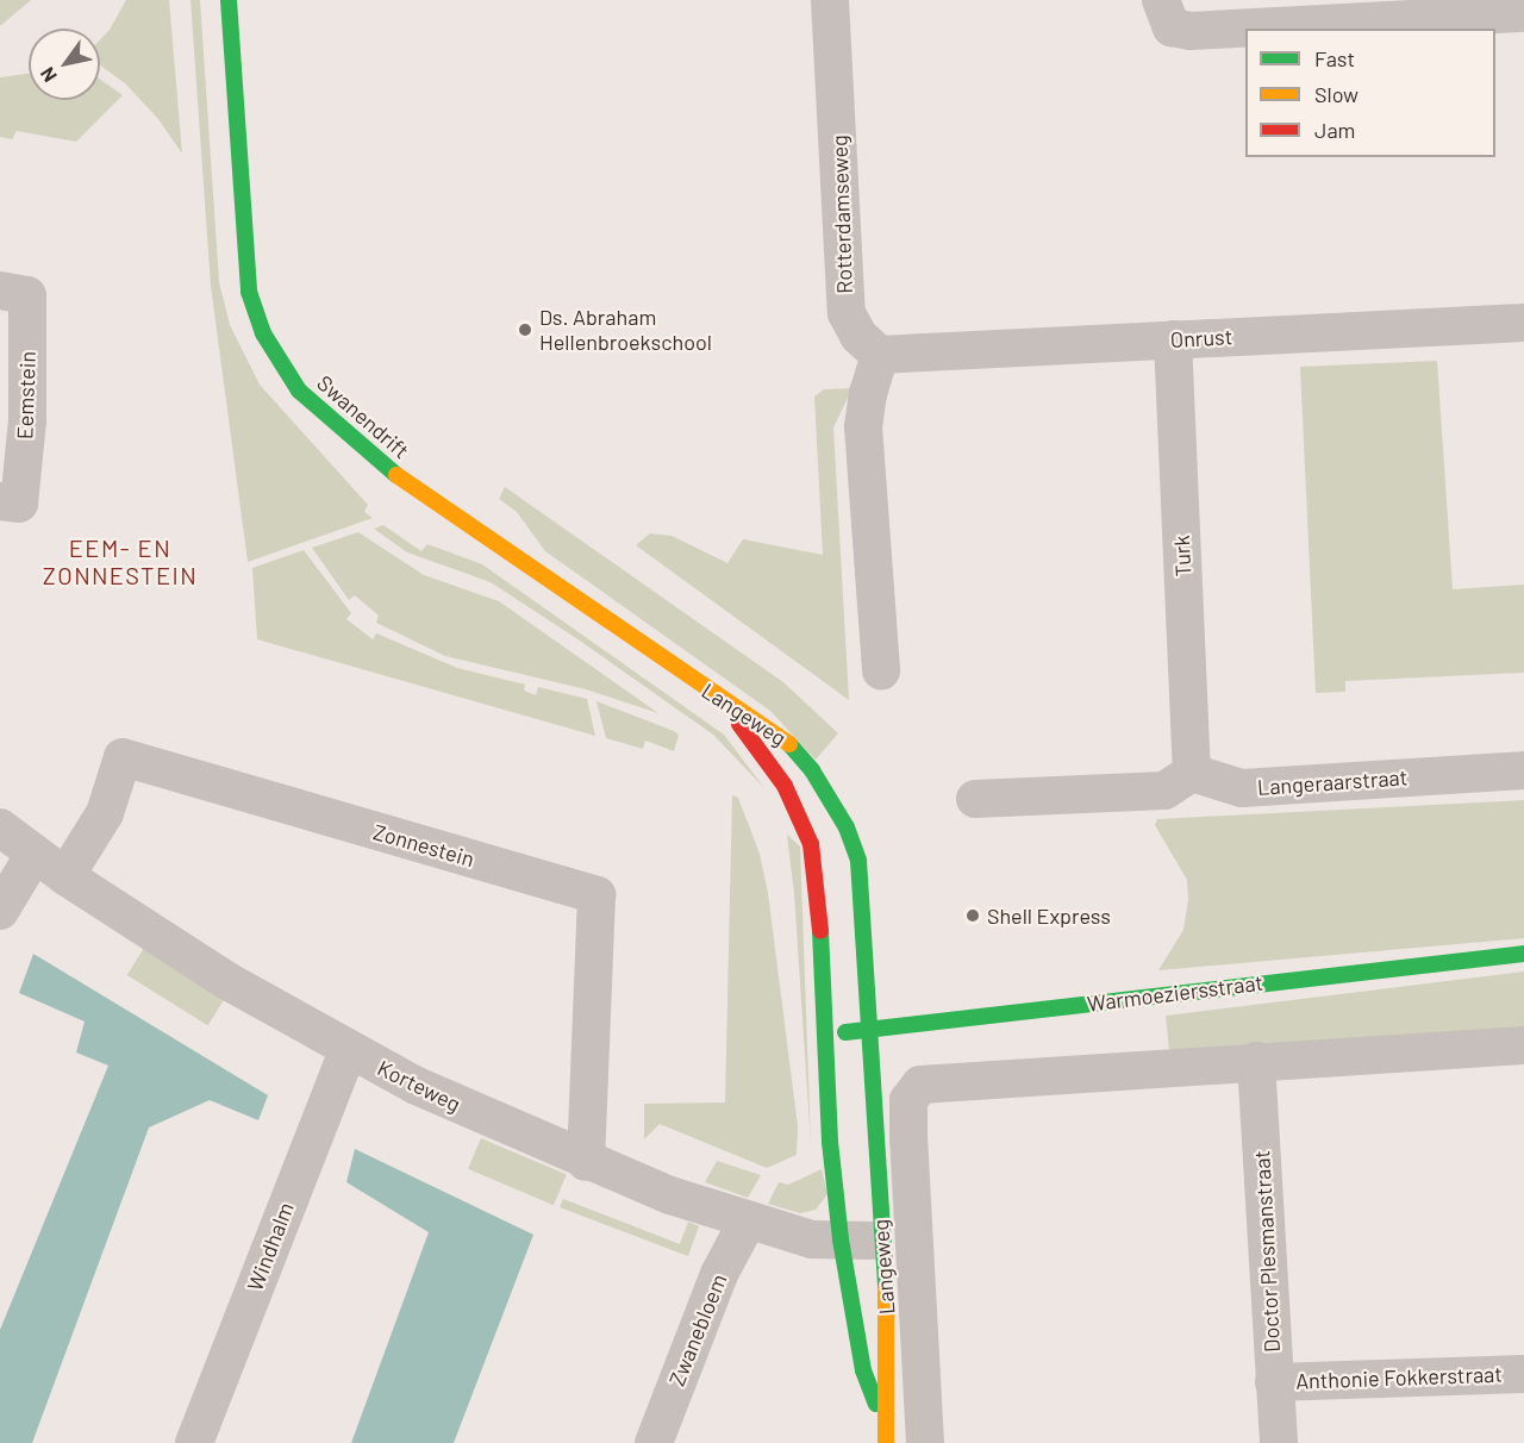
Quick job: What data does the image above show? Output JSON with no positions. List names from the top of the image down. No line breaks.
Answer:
{"streets":{"main road":["Swanendrift","Langeweg","Warmoeziersstraat"],"street":["Rotterdamseweg","Onrust","Eemstein","Turk","Langeraarstraat","Zonnestein","Korteweg","Windhalm","Doctor Plesmanstraat","Zwanebloem","Anthonie Fokkerstraat"]},"crossings":[["Rotterdamseweg","Onrust"],["Onrust","Turk"],["Swanendrift","Langeweg"],["Turk","Langeraarstraat"],["Langeweg","Warmoeziersstraat"],["Langeweg","Korteweg"],["Langeweg","Doctor Plesmanstraat"],["Zonnestein","Korteweg"],["Korteweg","Windhalm"],["Korteweg","Zwanebloem"],["Doctor Plesmanstraat","Anthonie Fokkerstraat"]],"districts":["EEM- EN ZONNESTEIN"],"places":["Ds. Abraham Hellenbroekschool","Shell Express"],"legend":["Fast","Slow","Jam"],"north":"bottom left"}
